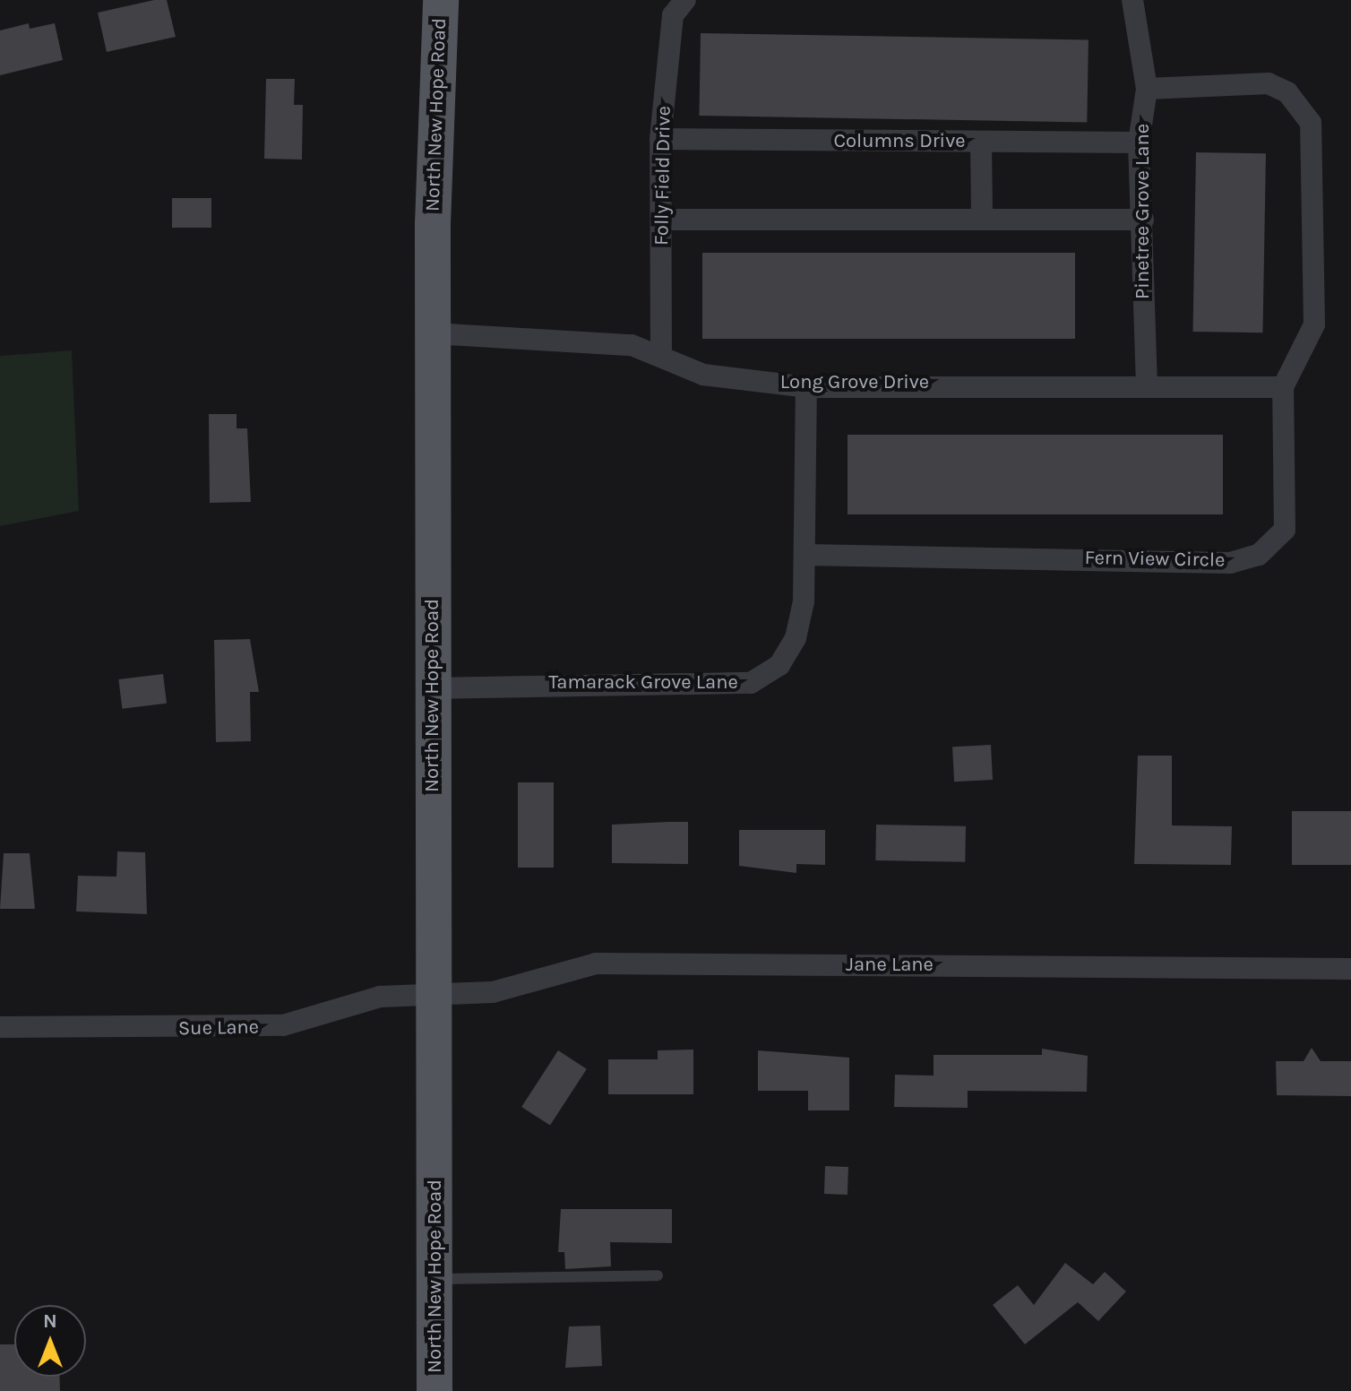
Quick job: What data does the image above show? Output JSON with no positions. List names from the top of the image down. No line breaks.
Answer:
{"streets":{"main road":["North New Hope Road"],"street":["Columns Drive","Folly Field Drive","Pinetree Grove Lane","Long Grove Drive","Fern View Circle","Tamarack Grove Lane","Jane Lane","Sue Lane"]},"crossings":[["North New Hope Road","Long Grove Drive"],["North New Hope Road","Tamarack Grove Lane"],["North New Hope Road","Jane Lane"],["North New Hope Road","Sue Lane"],["Columns Drive","Folly Field Drive"],["Columns Drive","Pinetree Grove Lane"],["Folly Field Drive","Long Grove Drive"],["Pinetree Grove Lane","Long Grove Drive"],["Pinetree Grove Lane","Fern View Circle"],["Long Grove Drive","Fern View Circle"],["Long Grove Drive","Tamarack Grove Lane"],["Fern View Circle","Tamarack Grove Lane"],["Jane Lane","Sue Lane"]],"north":"top"}
